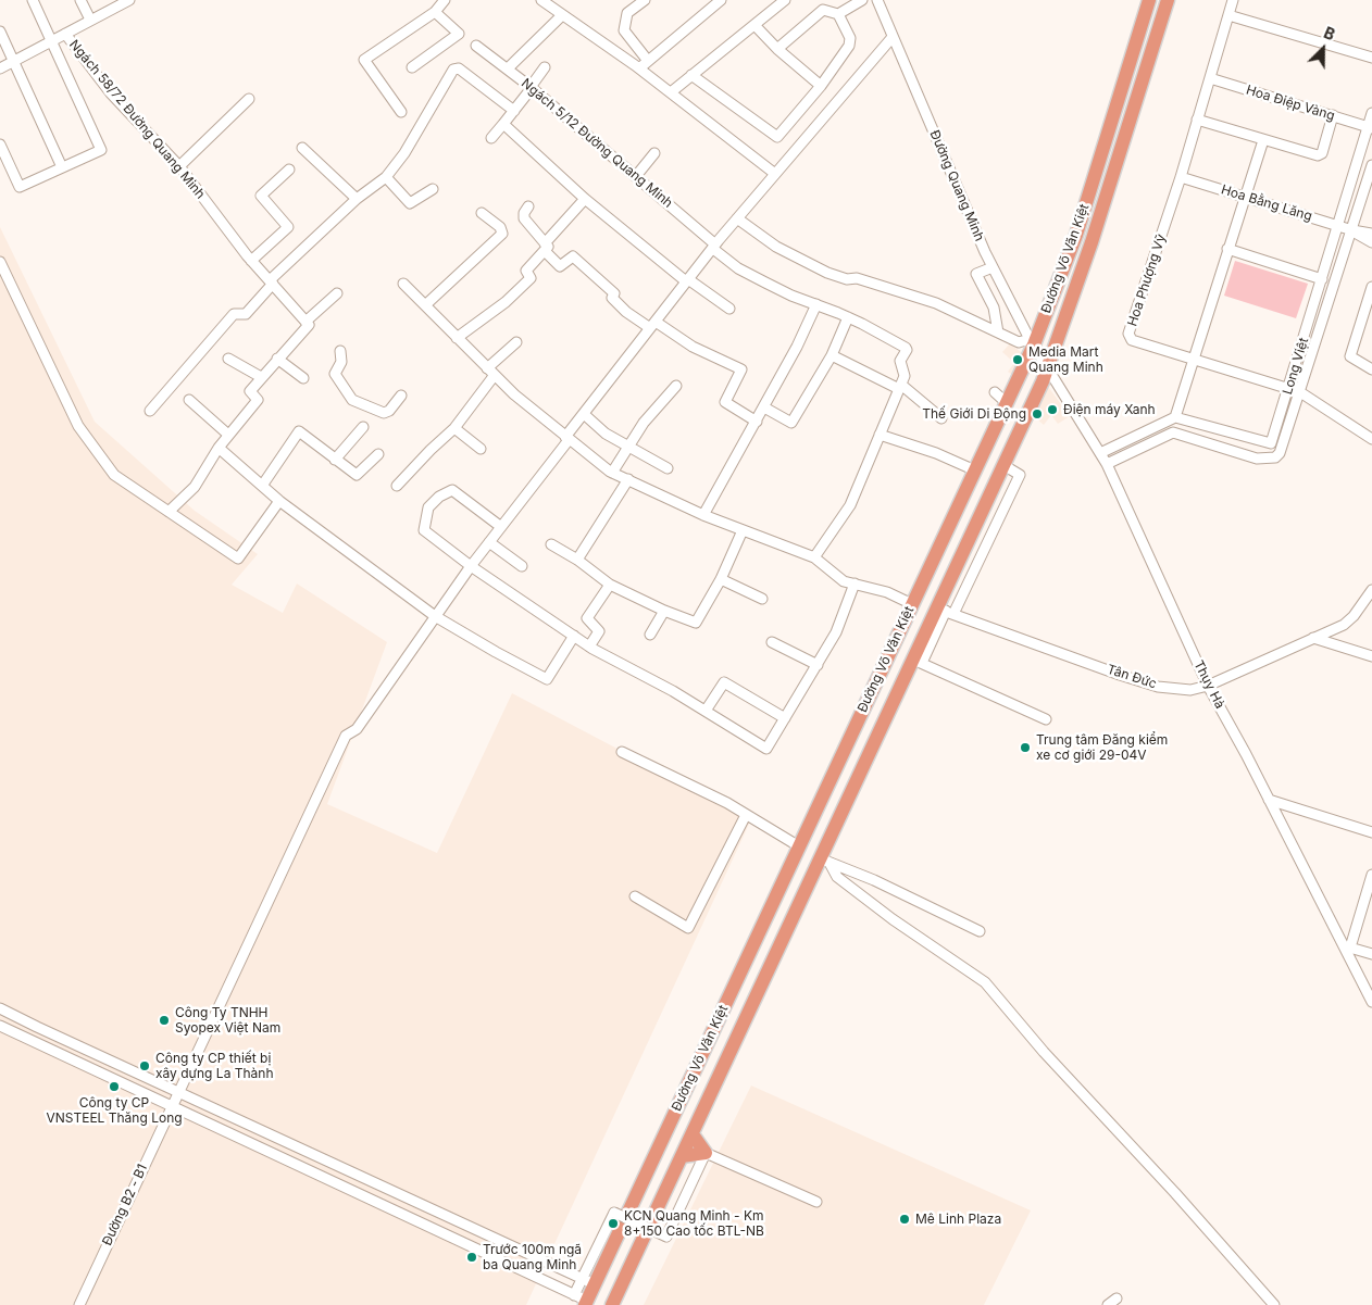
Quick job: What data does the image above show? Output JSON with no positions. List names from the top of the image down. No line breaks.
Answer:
{"streets":{"highway":["Đường Võ Văn Kiệt"],"street":["Hoa Điệp Vàng","Ngách 58/72 Đường Quang Minh","Ngách 5/12 Đường Quang Minh","Đường Quang Minh","Hoa Bằng Lăng","Hoa Phượng Vỹ","Long Việt","Tân Đức","Thụy Hà","Đường B2 - B1"]},"crossings":[["Hoa Điệp Vàng","Hoa Phượng Vỹ"],["Hoa Điệp Vàng","Long Việt"],["Ngách 5/12 Đường Quang Minh","Đường B2 - B1"],["Đường Quang Minh","Đường Võ Văn Kiệt"],["Đường Quang Minh","Thụy Hà"],["Đường Quang Minh","Đường B2 - B1"],["Hoa Bằng Lăng","Hoa Phượng Vỹ"],["Hoa Bằng Lăng","Long Việt"],["Đường Võ Văn Kiệt","Tân Đức"],["Đường Võ Văn Kiệt","Thụy Hà"],["Hoa Phượng Vỹ","Long Việt"],["Tân Đức","Thụy Hà"]],"places":["Media Mart Quang Minh","Điện máy Xanh","Thế Giới Di Động","Trung tâm Đăng kiểm xe cơ giới 29-04V","Công Ty TNHH Syopex Việt Nam","Công ty CP thiết bị xây dựng La Thành","Công ty CP VNSTEEL Thăng Long","Mê Linh Plaza","KCN Quang Minh - Km 8+150 Cao tốc BTL-NB","Trước 100m ngã ba Quang Minh"],"north":"top right"}
